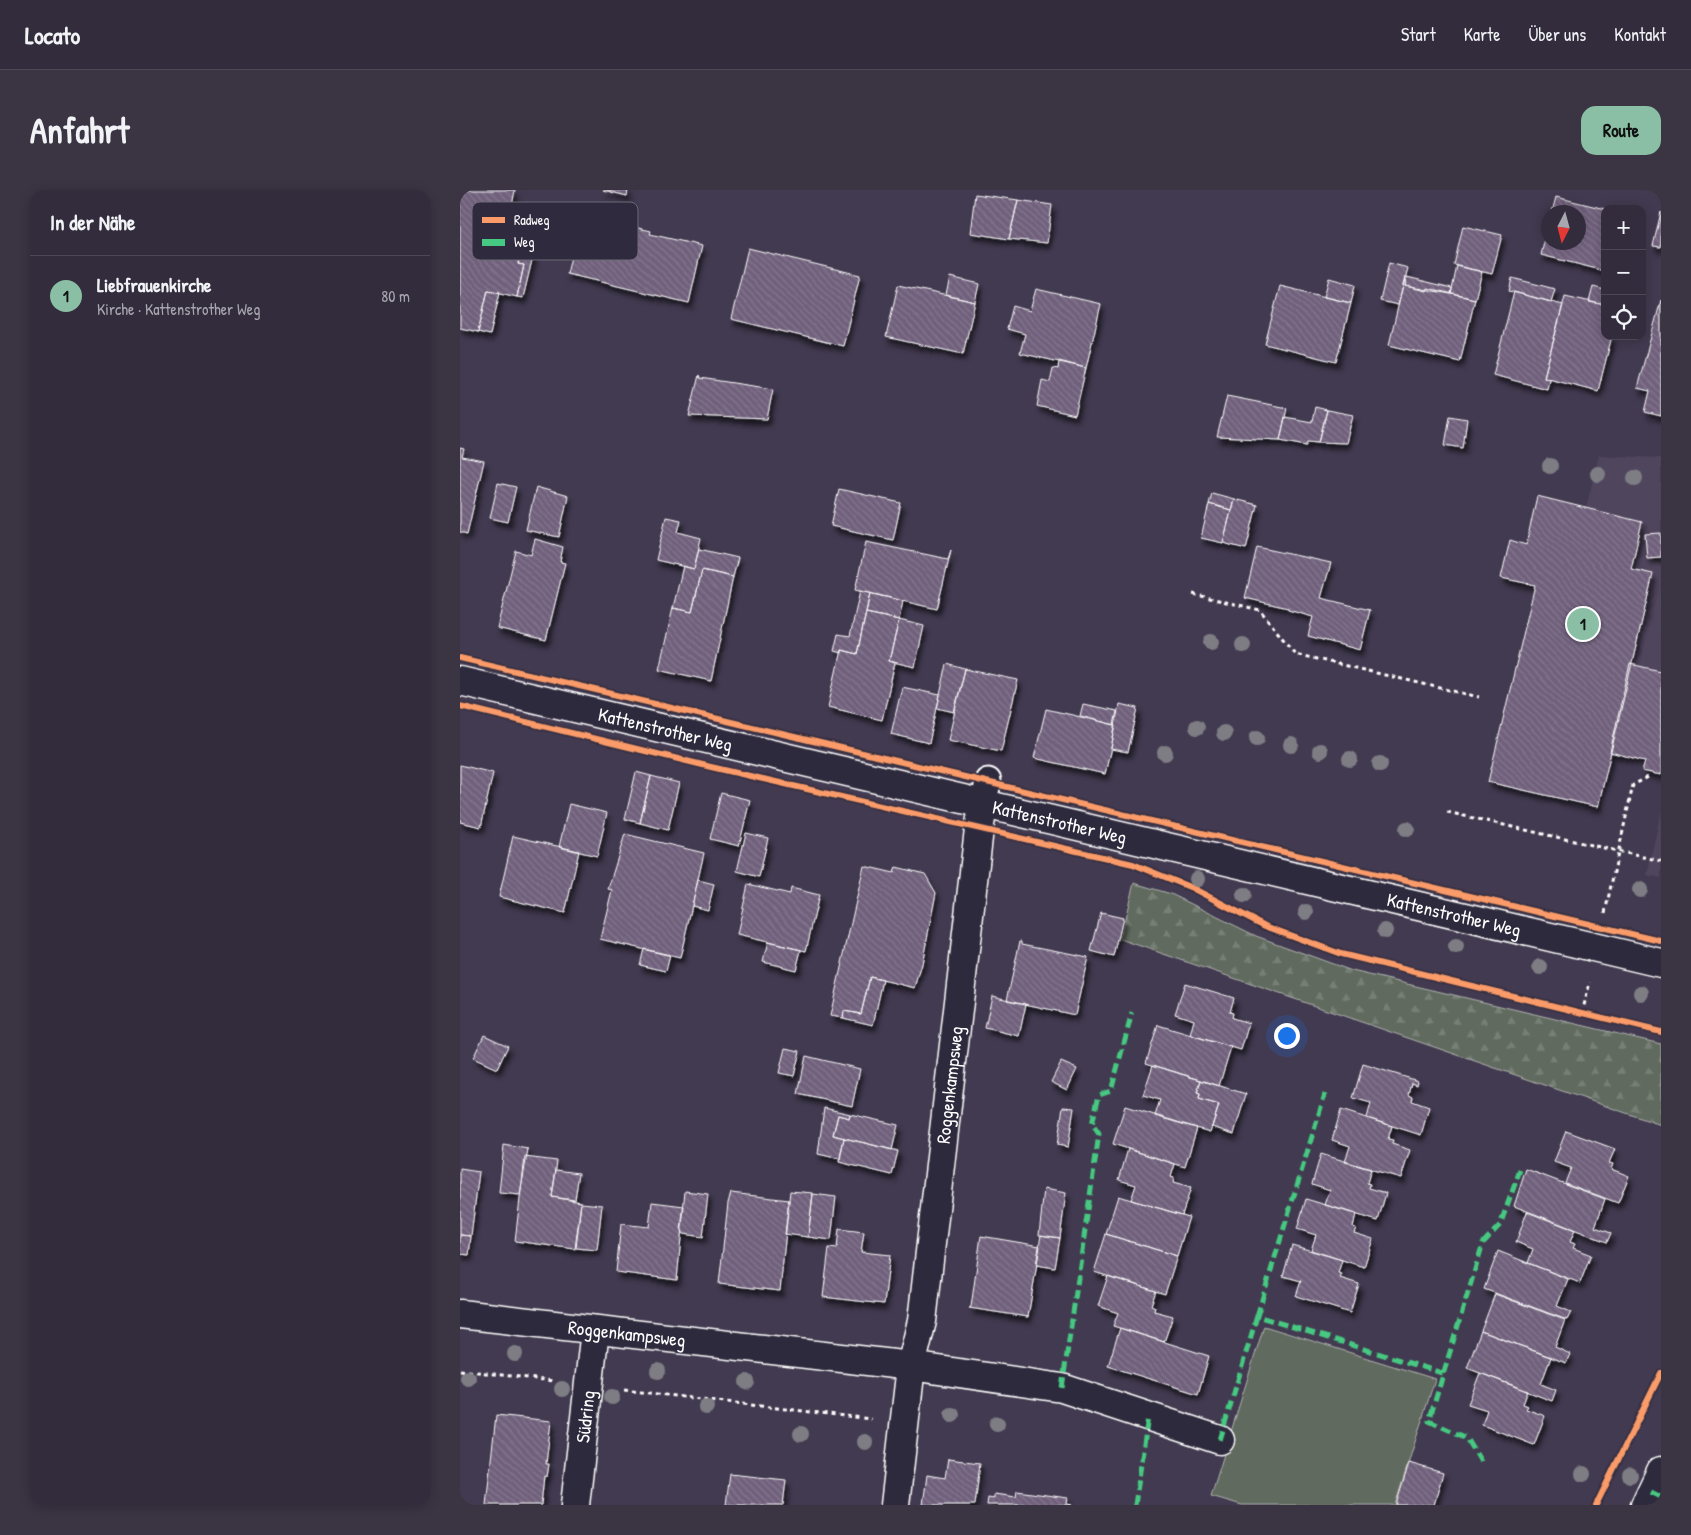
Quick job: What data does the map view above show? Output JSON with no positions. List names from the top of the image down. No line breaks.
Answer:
{"streets":{"street":["Kattenstrother Weg","Roggenkampsweg","Südring"]},"crossings":[["Kattenstrother Weg","Roggenkampsweg"],["Roggenkampsweg","Südring"]],"legend":["Radweg","Weg"],"north":"bottom","page":{"header":"Locato","nav":["Start","Karte","Über uns","Kontakt"],"buttons":"Route","title":"Anfahrt","heading":"In der Nähe","map_buttons":["+","−"],"list":[{"mark":"1","name":"Liebfrauenkirche","note":"Kirche · Kattenstrother Weg","value":"80 m"}],"pins":"1"}}
